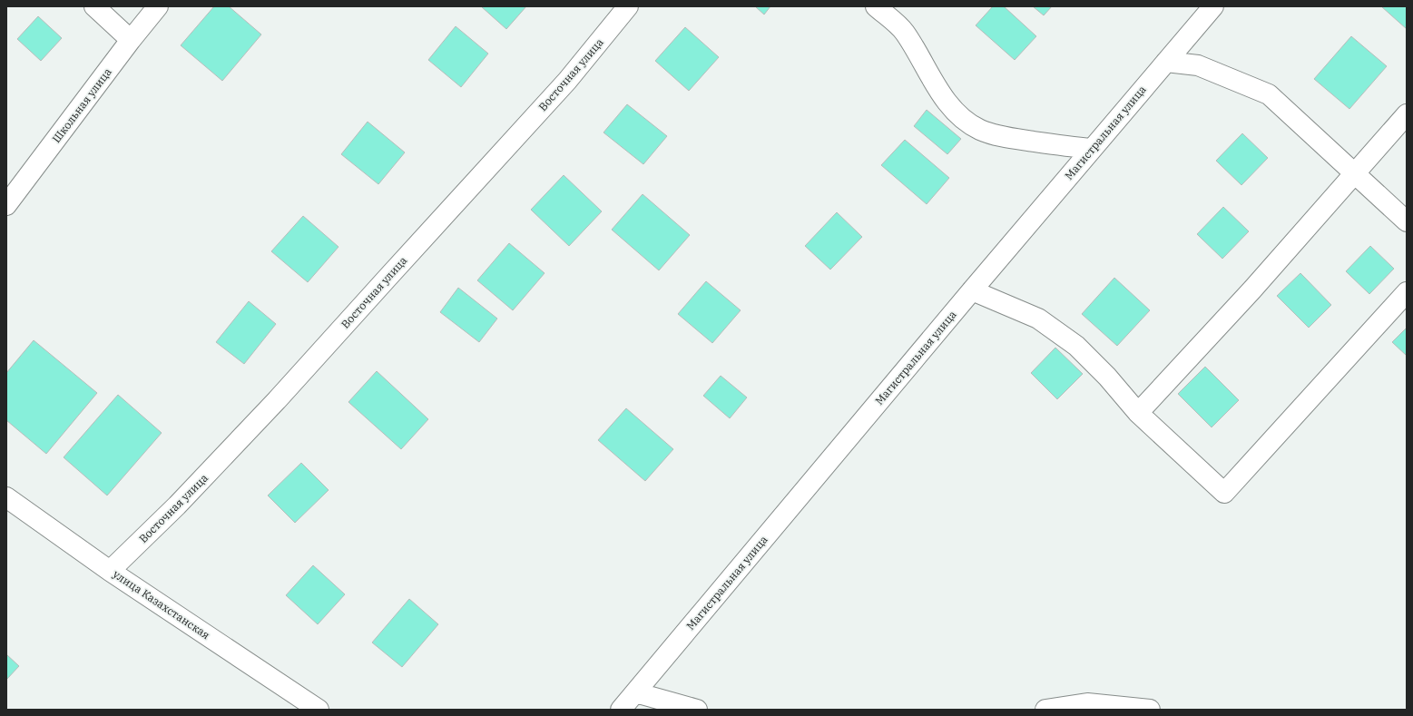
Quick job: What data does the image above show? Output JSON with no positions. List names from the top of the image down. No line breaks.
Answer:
{"streets":{"street":["Восточная улица","Школьная улица","Магистральная улица","улица Казахстанская"]},"crossings":[["Восточная улица","улица Казахстанская"]]}
